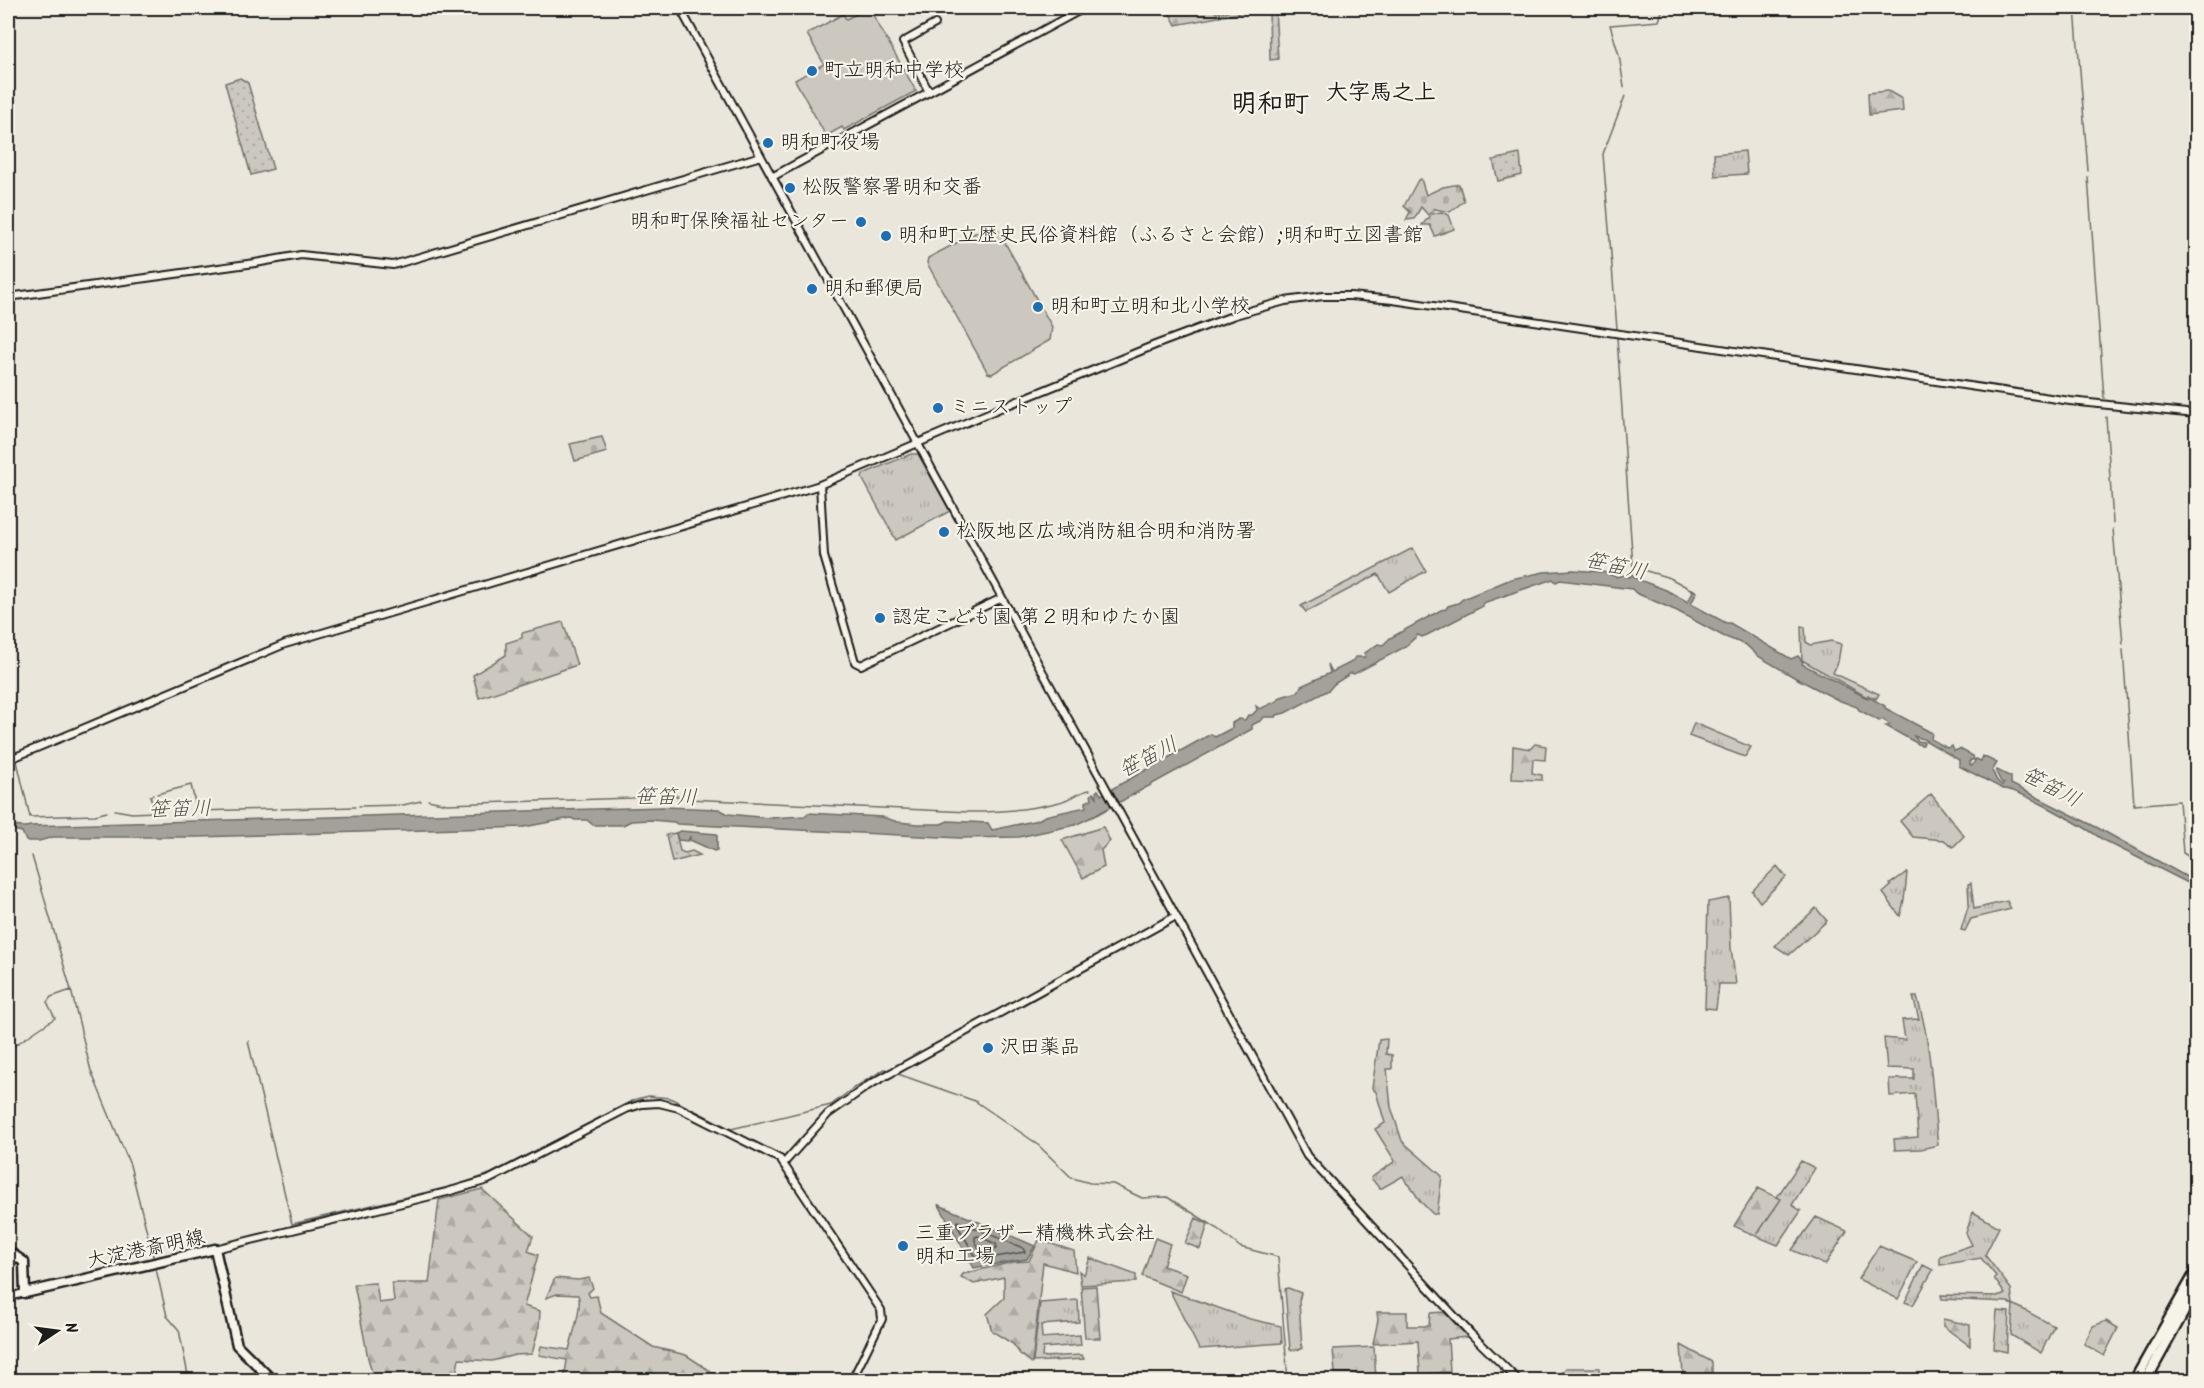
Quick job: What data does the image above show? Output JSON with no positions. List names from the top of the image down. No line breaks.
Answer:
{"streets":{"main road":["大淀港斎明線"]},"districts":["大字馬之上","明和町"],"water":["笹笛川"],"places":["町立明和中学校","明和町役場","松阪警察署明和交番","明和町保険福祉センター","明和町立歴史民俗資料館（ふるさと会館）;明和町立図書館","明和郵便局","明和町立明和北小学校","ミニストップ","松阪地区広域消防組合明和消防署","認定こども園 第２明和ゆたか園","沢田薬品","三重ブラザー精機株式会社 明和工場"],"north":"right"}
